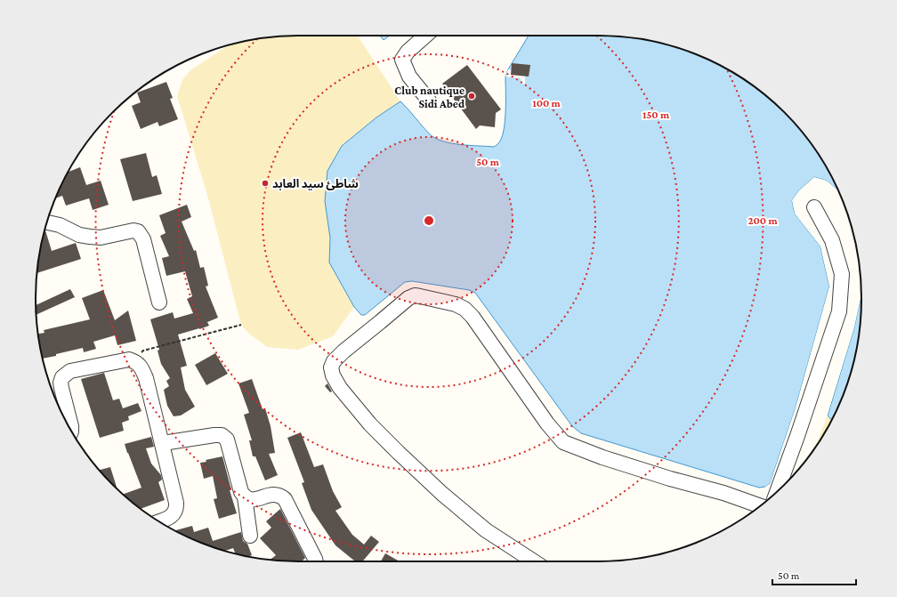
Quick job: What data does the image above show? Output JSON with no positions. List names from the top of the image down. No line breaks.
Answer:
{"places":["Club nautique Sidi Abed","شاطئ سيد العابد"],"scale_bar":"50 m","rings":["100 m","150 m","50 m","200 m"]}
